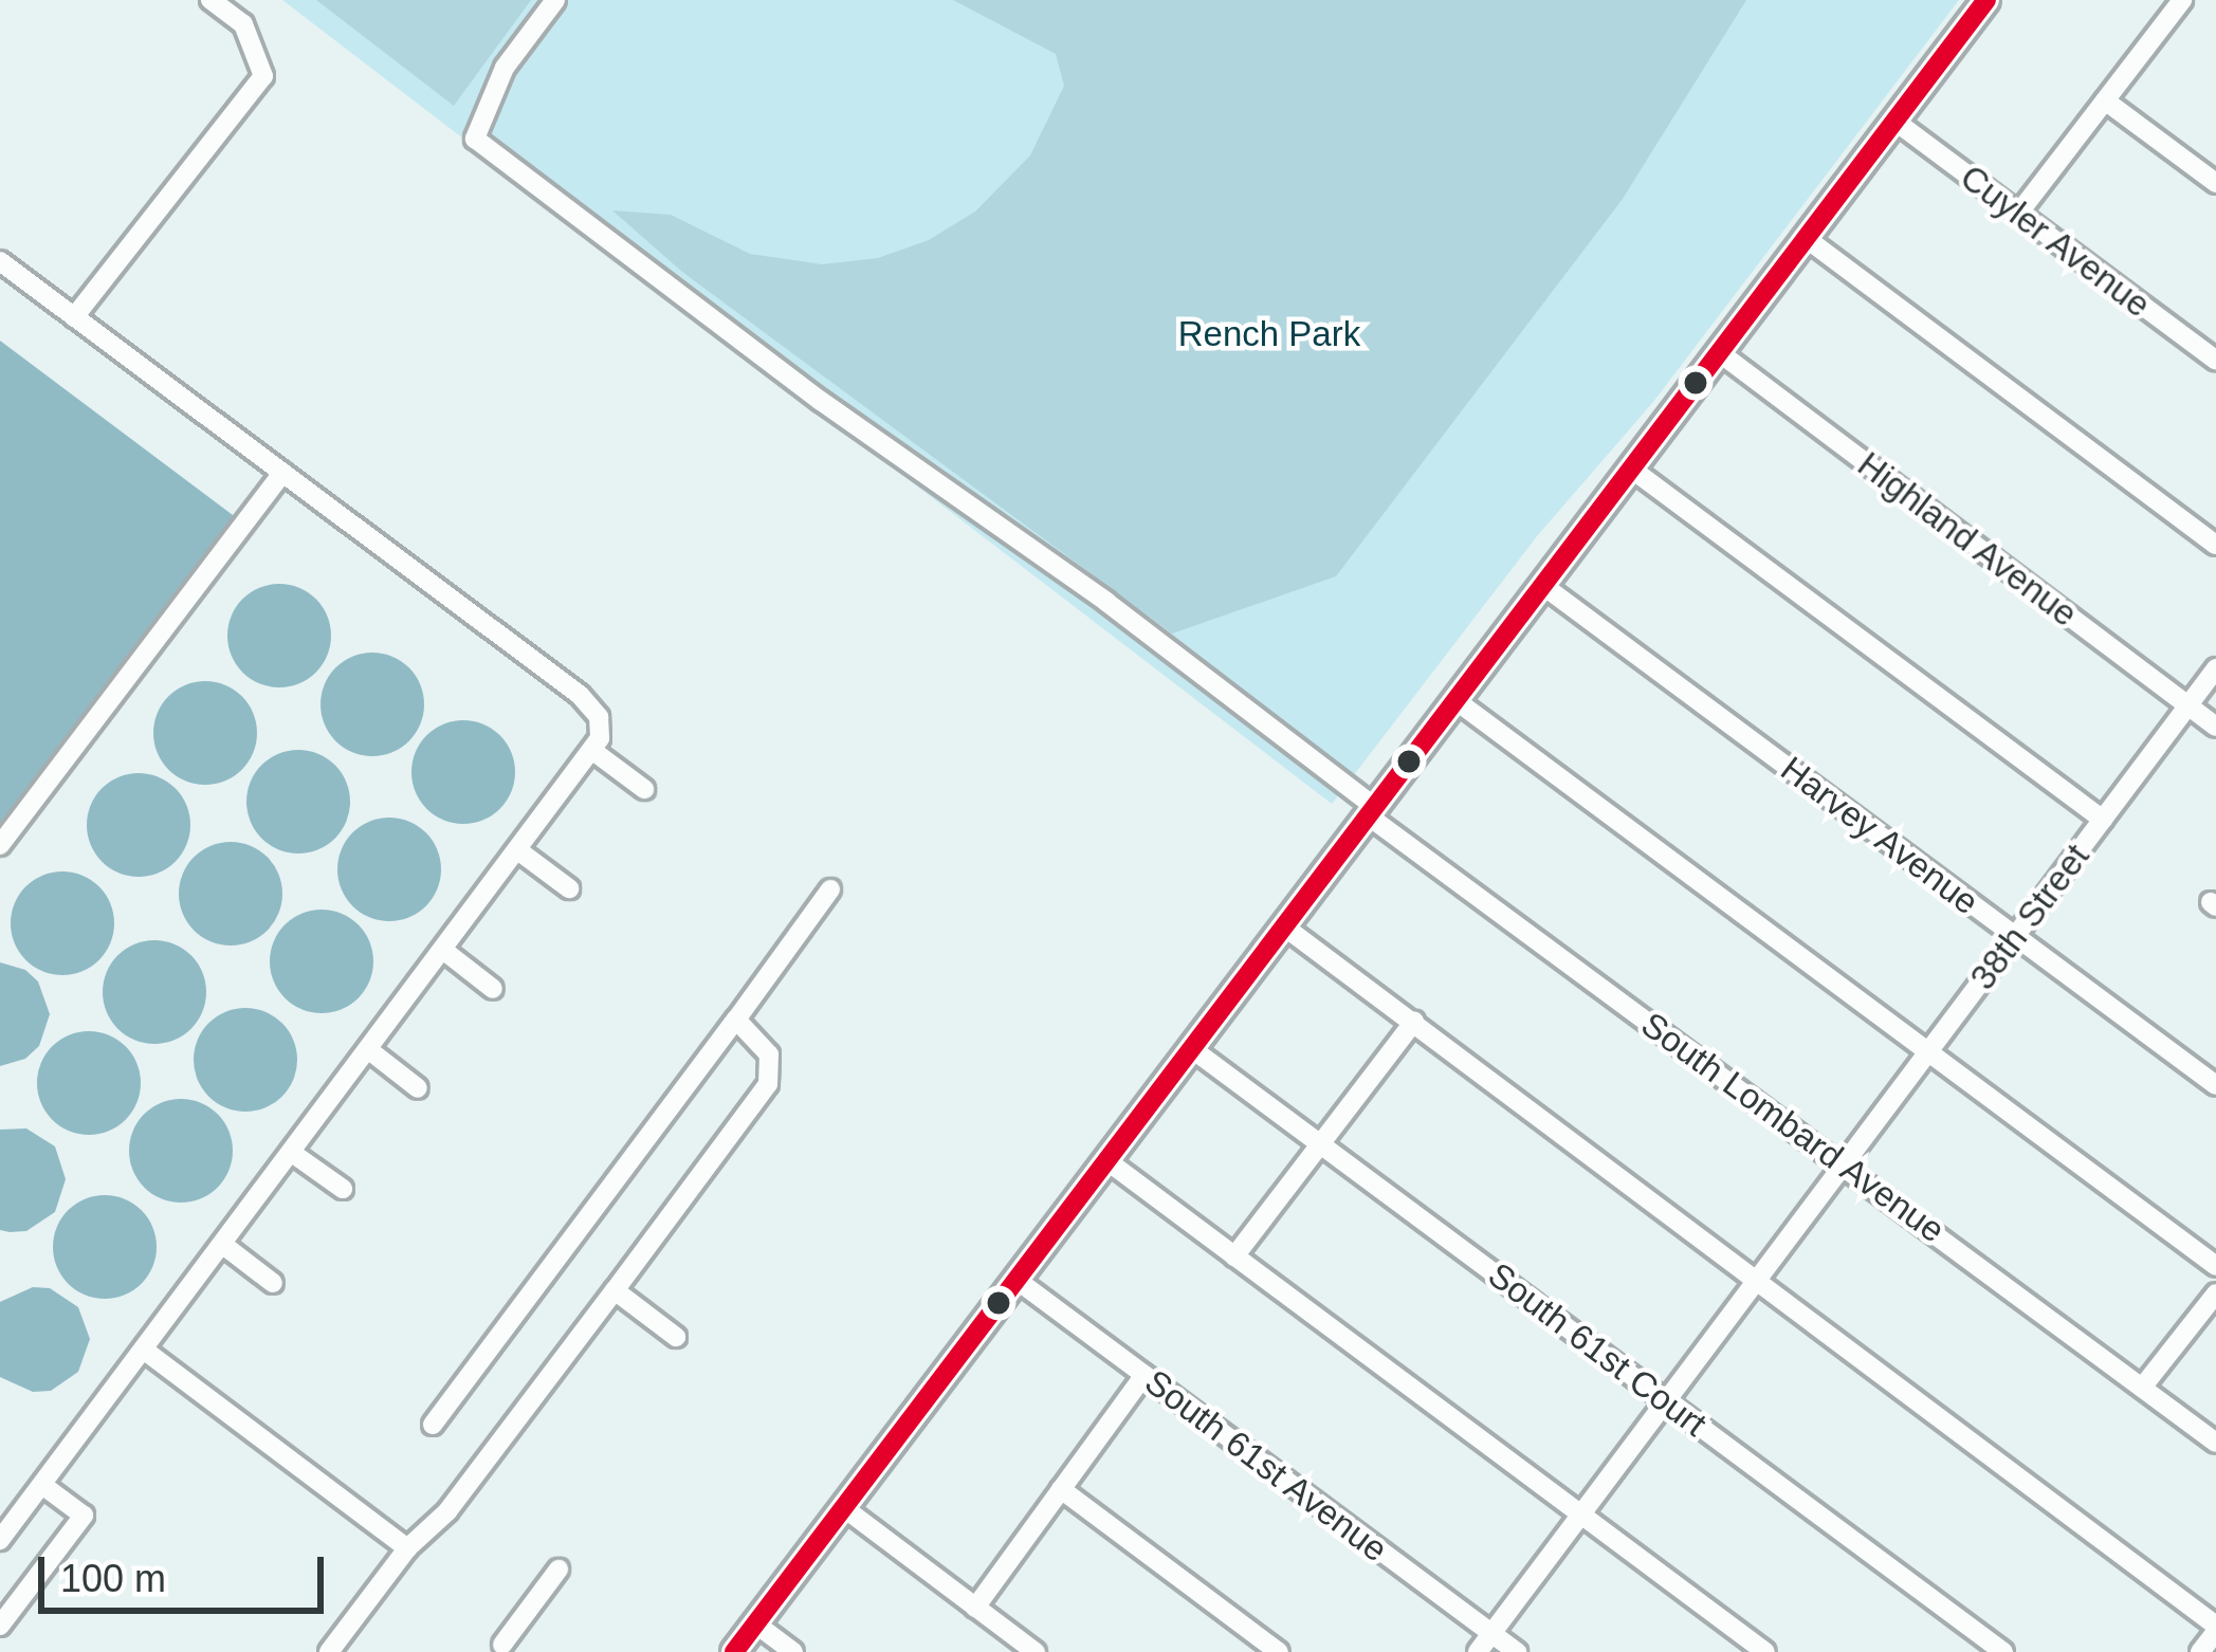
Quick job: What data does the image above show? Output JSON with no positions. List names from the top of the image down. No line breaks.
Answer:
{"streets":{"street":["Cuyler Avenue","Highland Avenue","Harvey Avenue","38th Street","South Lombard Avenue","South 61st Court","South 61st Avenue"]},"crossings":[["Highland Avenue","38th Street"],["Harvey Avenue","38th Street"],["38th Street","South Lombard Avenue"],["38th Street","South 61st Court"],["38th Street","South 61st Avenue"]],"parks":["Rench Park"],"scale_bar":"100 m"}
